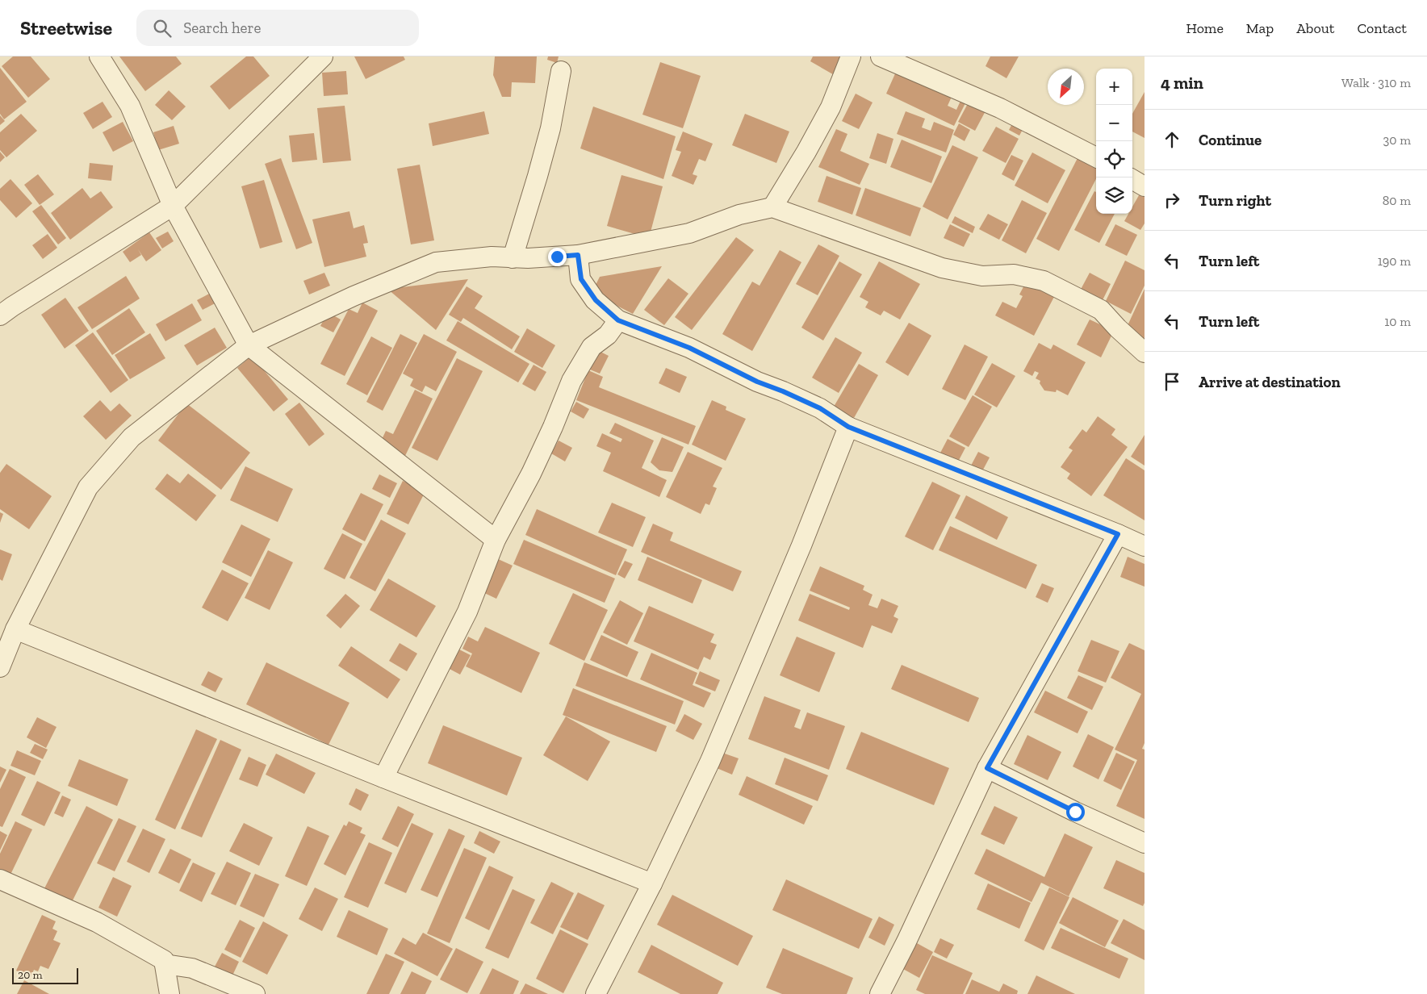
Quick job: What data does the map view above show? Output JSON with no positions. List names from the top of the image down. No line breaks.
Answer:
{"scale_bar":"20 m","north":"bottom left","page":{"header":"Streetwise","search":"Search here","nav":["Home","Map","About","Contact"],"heading":["4 min","Walk · 310 m"],"map_buttons":["+","−"],"list":[["Continue","30 m"],["Turn right","80 m"],["Turn left","190 m"],["Turn left","10 m"],"Arrive at destination"],"scale":"20 m"}}
